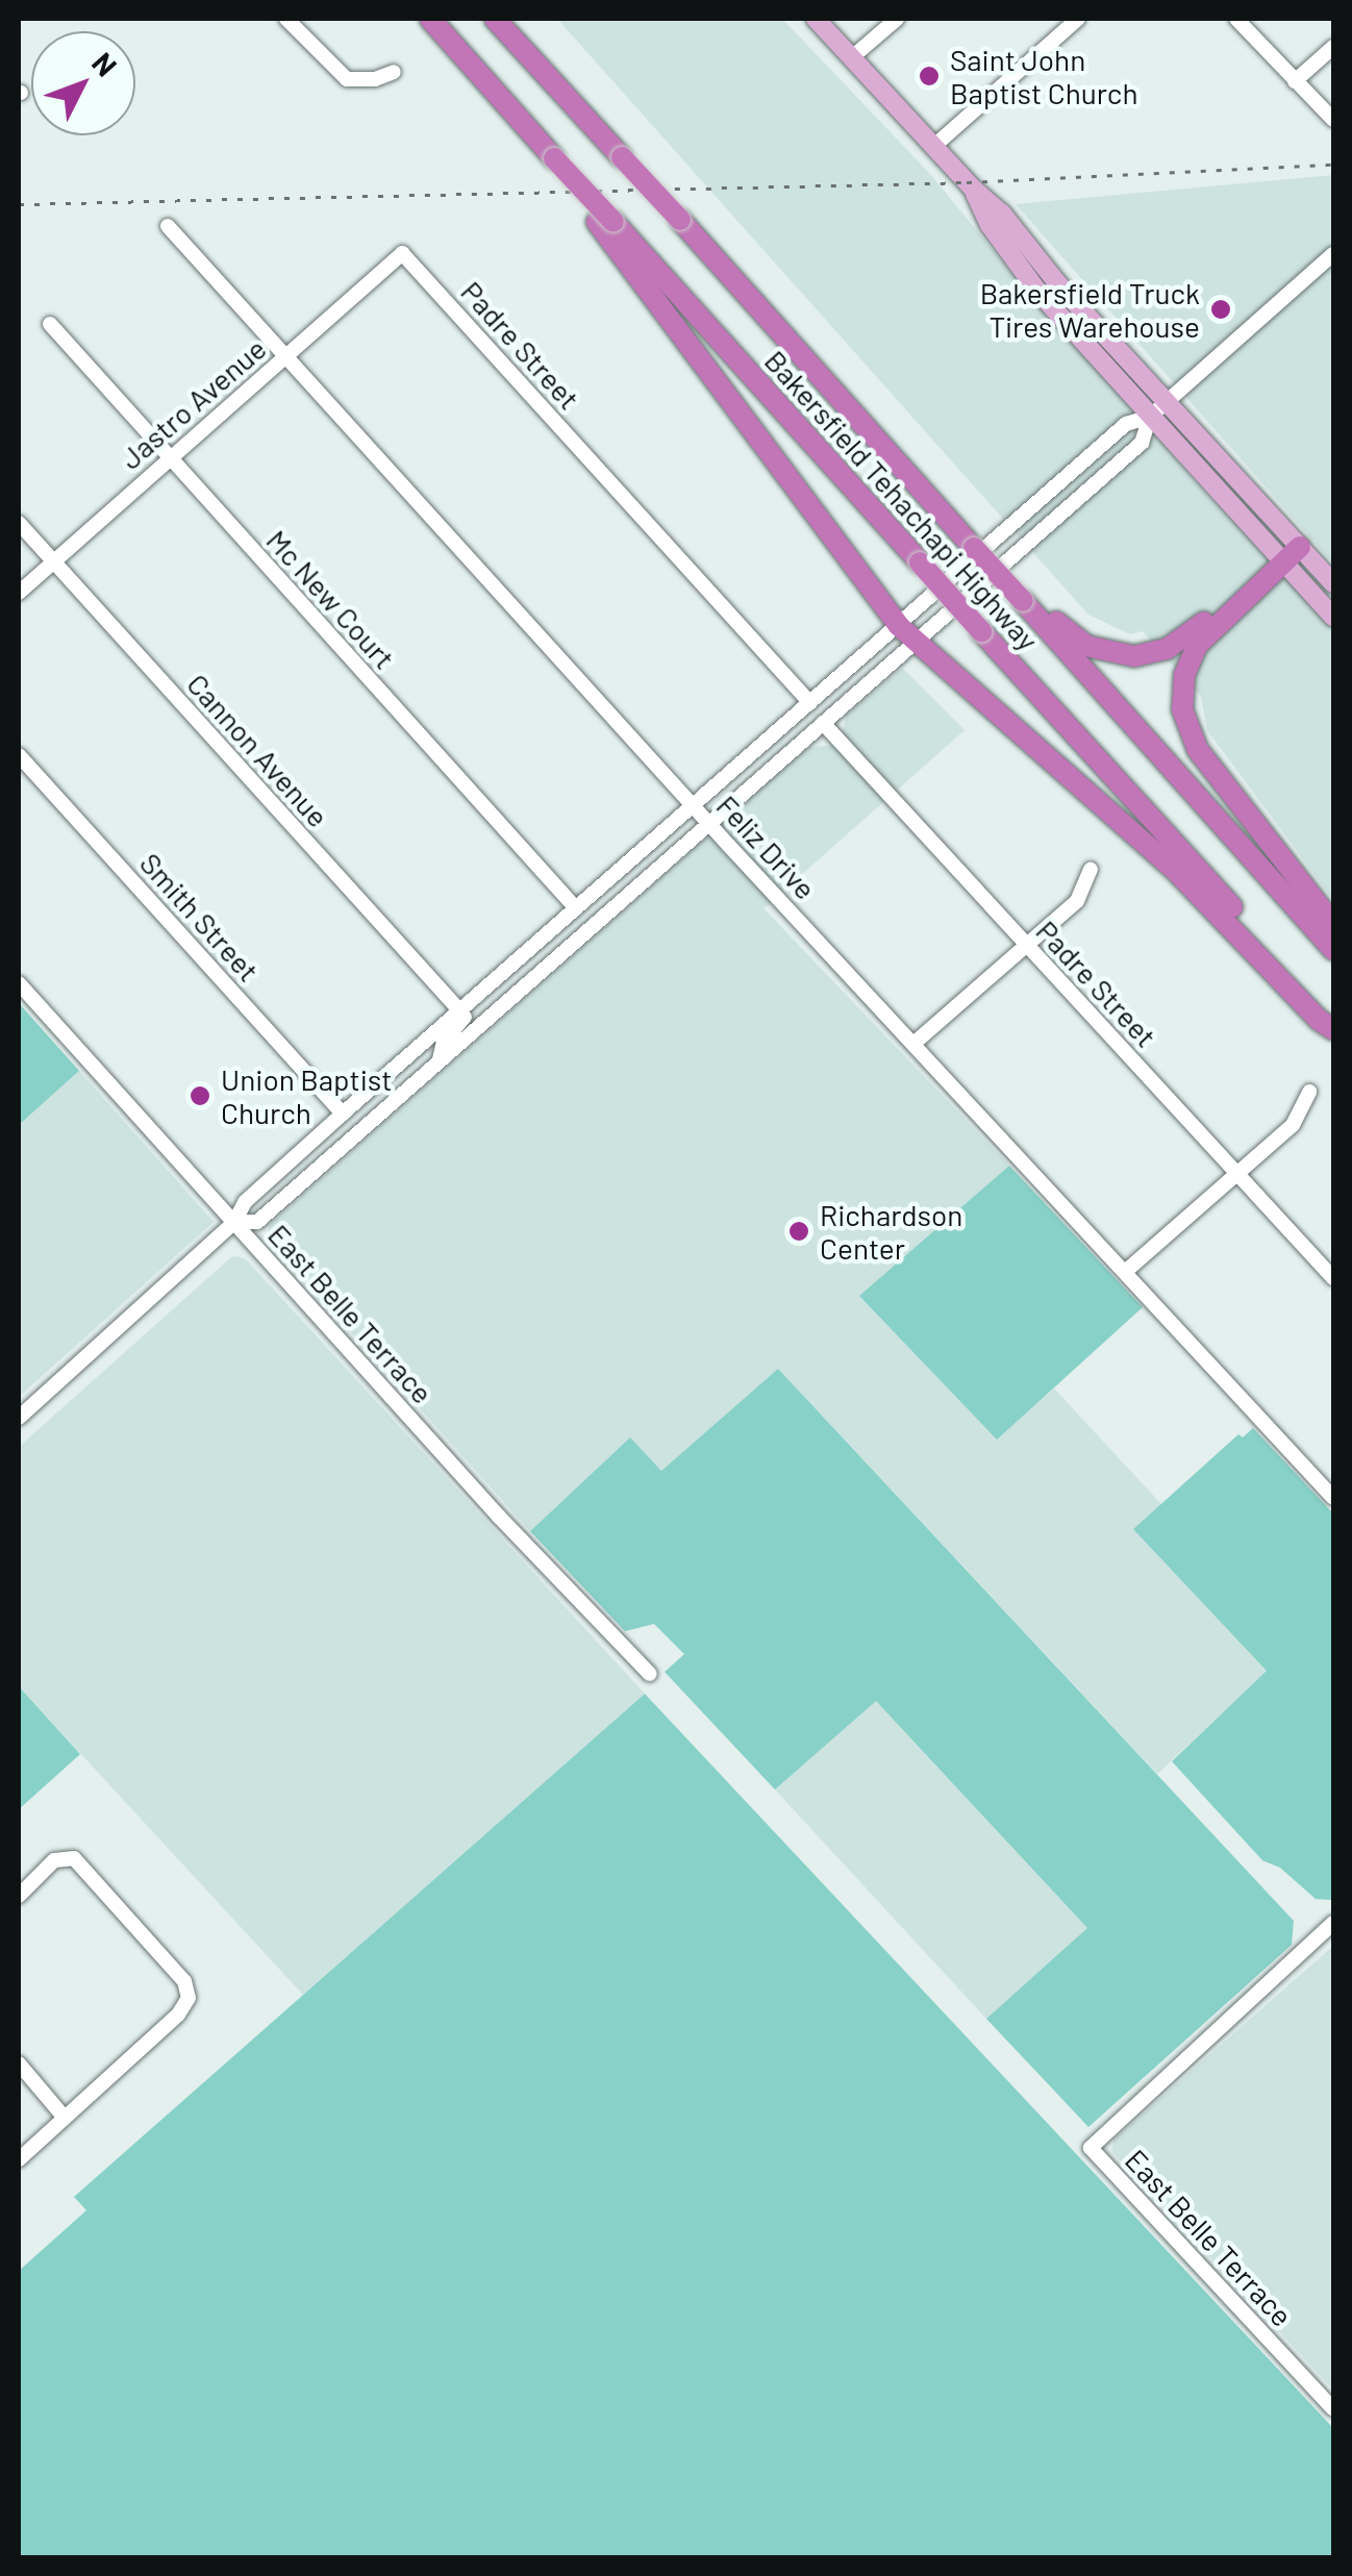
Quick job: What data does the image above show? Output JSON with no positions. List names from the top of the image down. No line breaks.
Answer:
{"streets":{"highway":["Bakersfield Tehachapi Highway"],"street":["Padre Street","Jastro Avenue","Mc New Court","Cannon Avenue","Feliz Drive","Smith Street","East Belle Terrace"]},"crossings":[["Padre Street","Jastro Avenue"],["Jastro Avenue","Mc New Court"],["Jastro Avenue","Cannon Avenue"],["Jastro Avenue","Feliz Drive"]],"places":["Saint John Baptist Church","Bakersfield Truck Tires Warehouse","Union Baptist Church","Richardson Center"],"north":"top right"}
